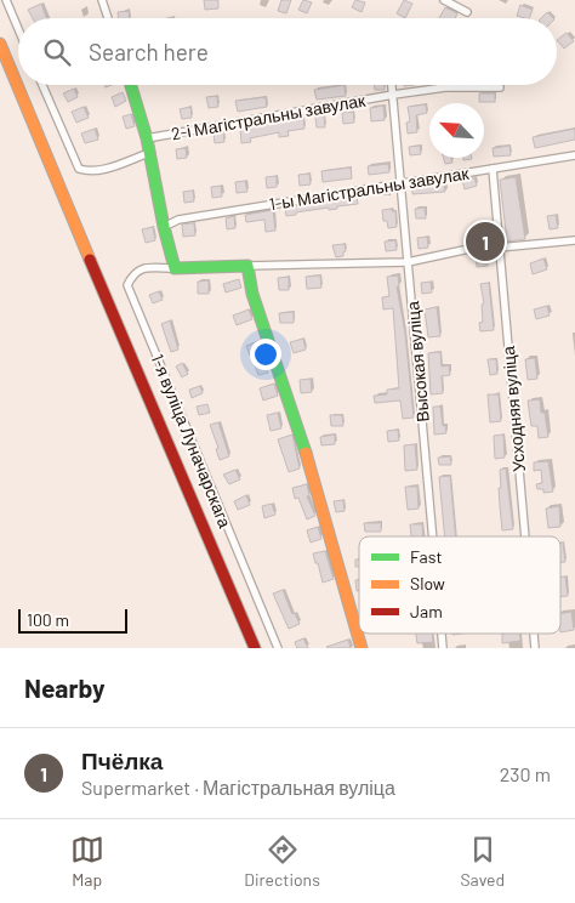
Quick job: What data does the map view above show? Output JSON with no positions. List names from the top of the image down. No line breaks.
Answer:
{"streets":{"street":["2-і Магістральны завулак","1-ы Магістральны завулак","Высокая вуліца","Усходняя вуліца","1-я вуліца Луначарскага"]},"crossings":[["2-і Магістральны завулак","Высокая вуліца"],["1-ы Магістральны завулак","Высокая вуліца"],["1-ы Магістральны завулак","Усходняя вуліца"]],"legend":["Fast","Slow","Jam"],"scale_bar":"100 m","north":"top left","page":{"search":"Search here","pins":"1","scale":"100 m","heading":"Nearby","list":[{"mark":"1","name":"Пчёлка","note":"Supermarket · Магістральная вуліца","value":"230 m"}],"nav":["Map","Directions","Saved"]}}
